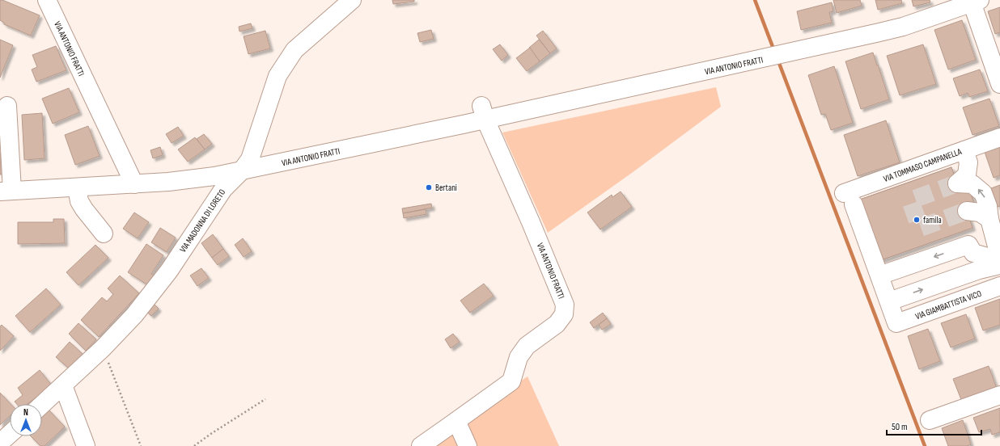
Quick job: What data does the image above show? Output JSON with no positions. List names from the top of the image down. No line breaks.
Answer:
{"streets":{"street":["VIA ANTONIO FRATTI","VIA TOMMASO CAMPANELLA","VIA MADONNA DI LORETO","VIA GIAMBATTISTA VICO"]},"crossings":[["VIA ANTONIO FRATTI","VIA MADONNA DI LORETO"]],"places":["Bertani","famila"],"scale_bar":"50 m","north":"top"}
